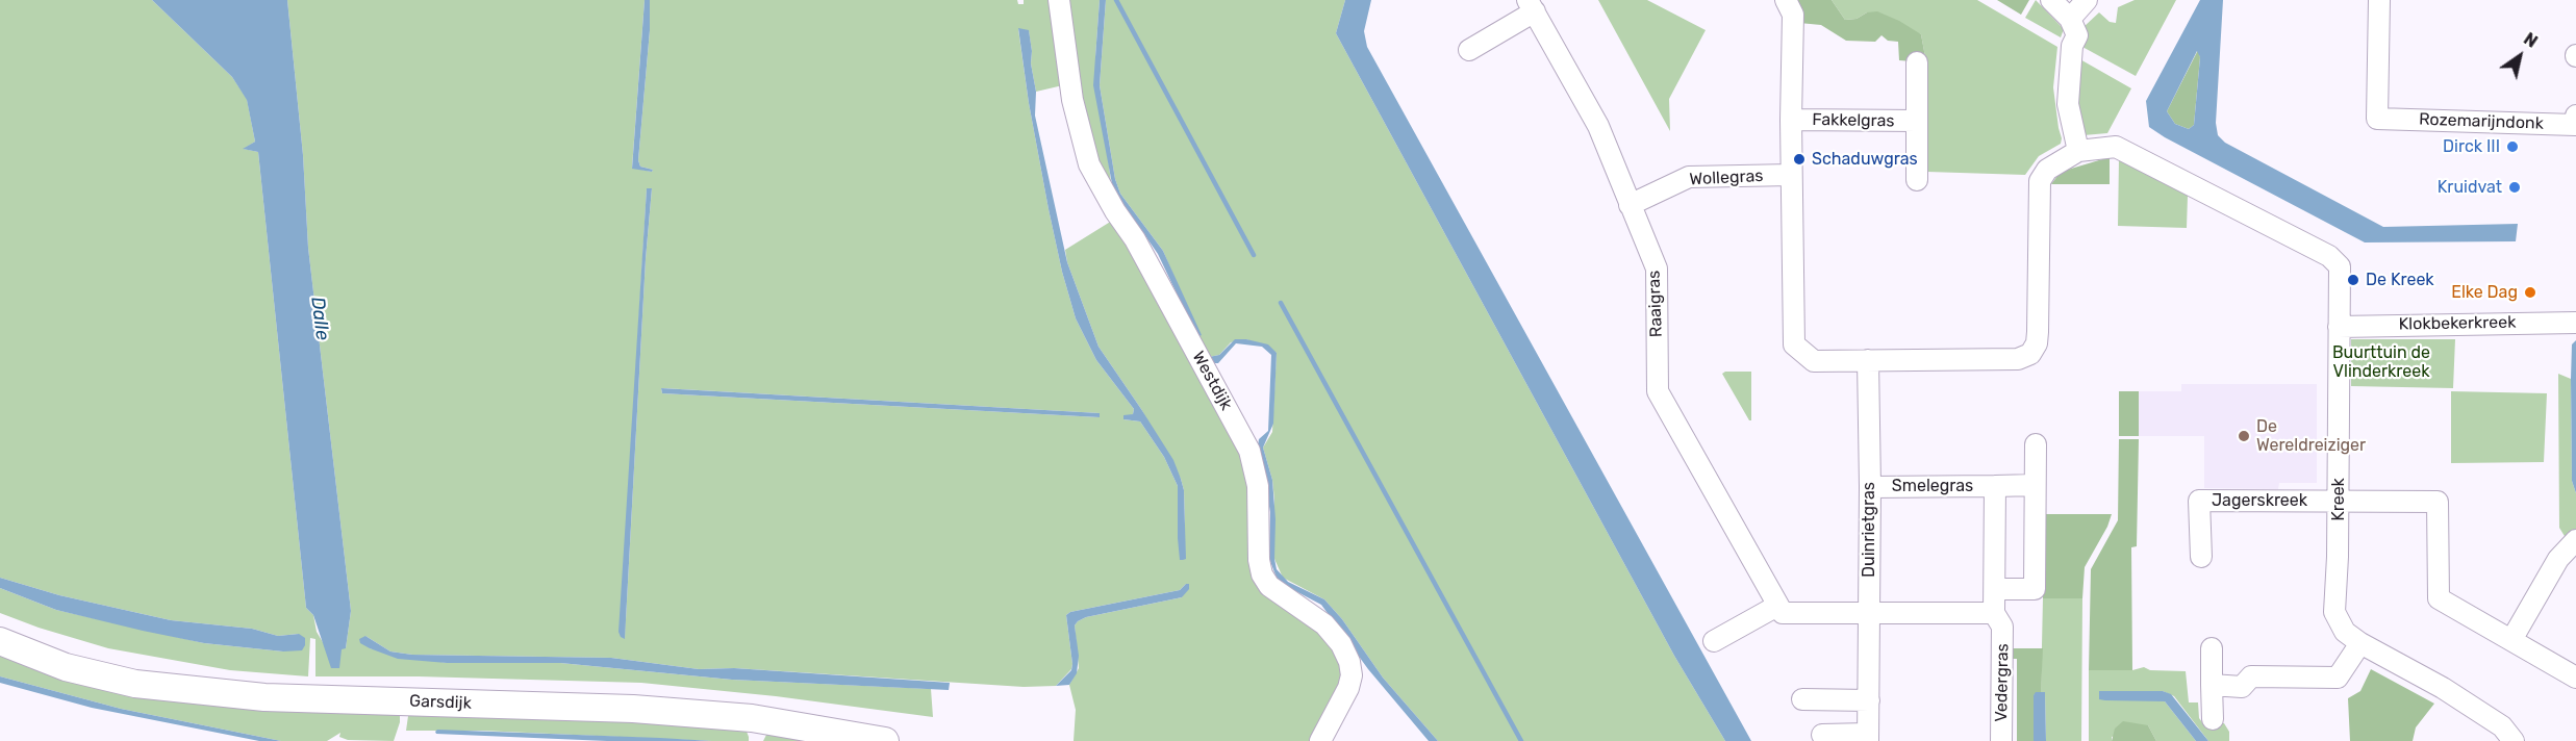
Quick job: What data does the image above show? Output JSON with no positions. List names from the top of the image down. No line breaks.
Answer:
{"streets":{"main road":["Garsdijk"],"street":["Fakkelgras","Rozemarijndonk","Wollegras","Raaigras","Klokbekerkreek","Westdijk","Smelegras","Kreek","Jagerskreek","Duinrietgras","Vedergras"]},"crossings":[["Wollegras","Raaigras"],["Klokbekerkreek","Kreek"],["Smelegras","Duinrietgras"],["Smelegras","Vedergras"],["Kreek","Jagerskreek"]],"water":["Dalle"],"parks":["Buurttuin de Vlinderkreek"],"places":["Dirck III","Schaduwgras","Kruidvat","De Kreek","Elke Dag","De Wereldreiziger"],"north":"top right"}
